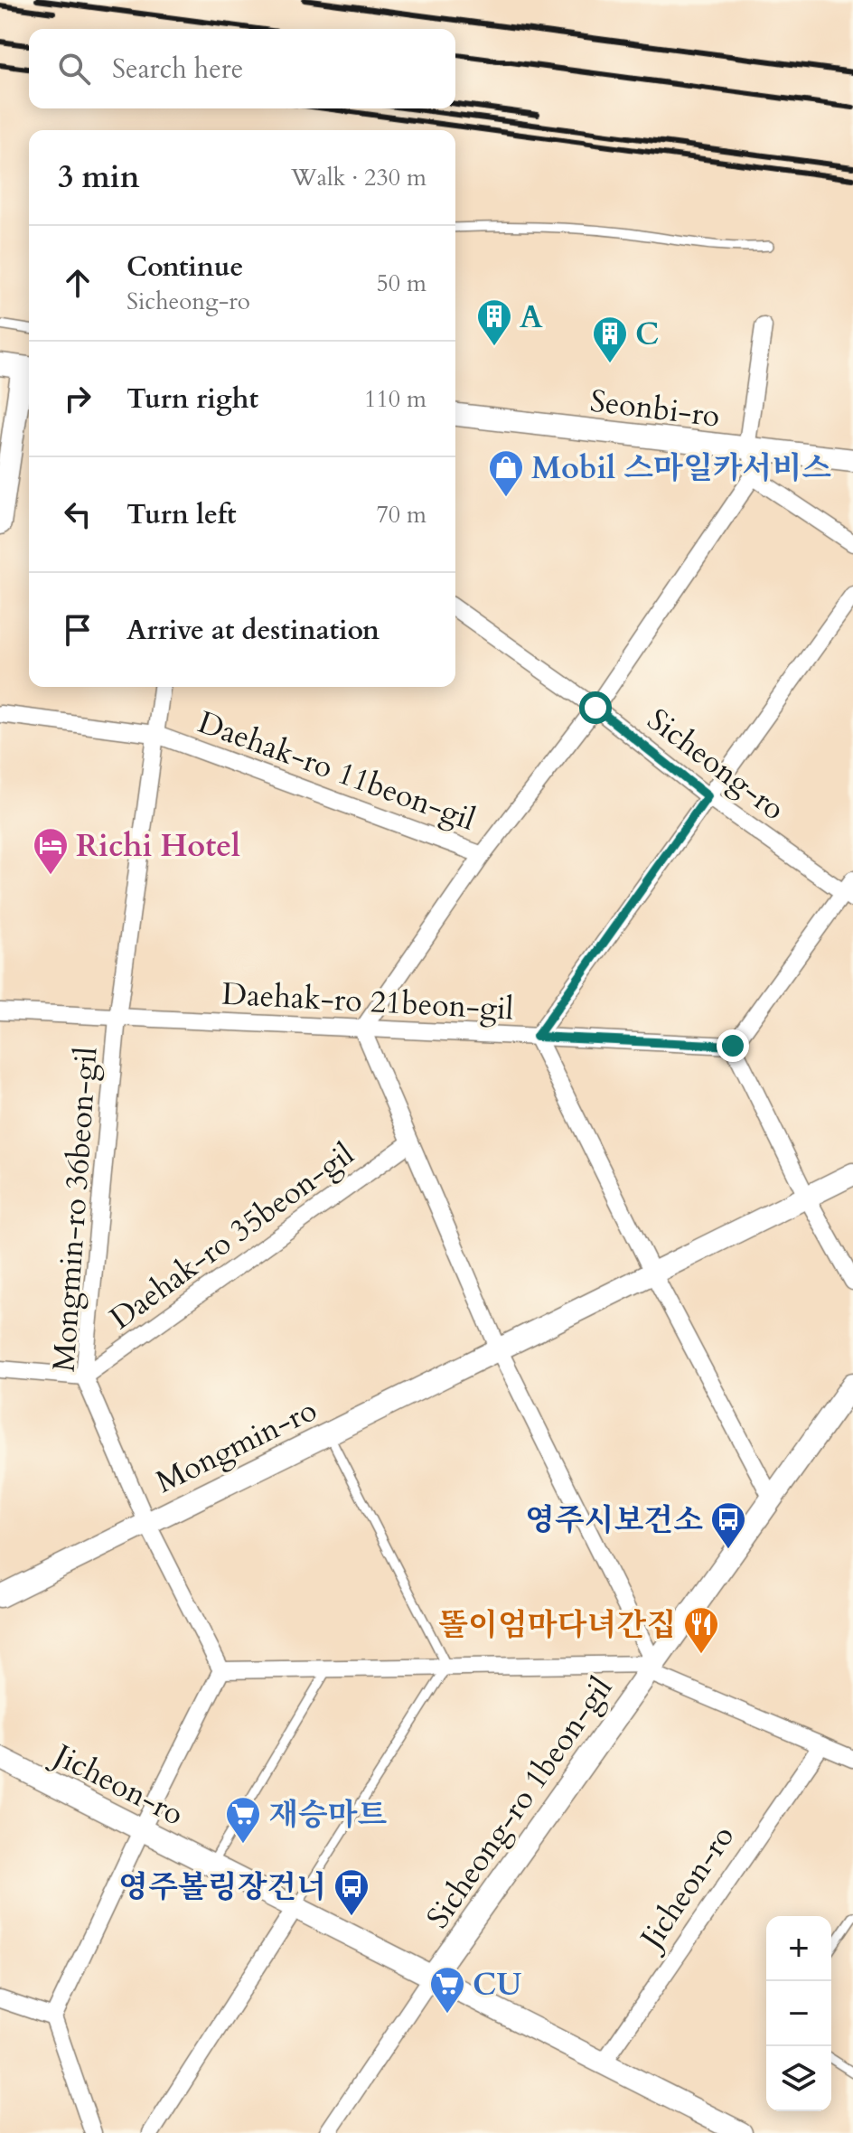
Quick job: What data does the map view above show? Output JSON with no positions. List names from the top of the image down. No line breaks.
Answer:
{"streets":{"main road":["Seonbi-ro","Mongmin-ro","Jicheon-ro","Sicheong-ro 1beon-gil"],"street":["Sicheong-ro","Daehak-ro 11beon-gil","Daehak-ro 21beon-gil","Mongmin-ro 36beon-gil","Daehak-ro 35beon-gil"]},"crossings":[["Sicheong-ro","Daehak-ro 21beon-gil"],["Daehak-ro 11beon-gil","Mongmin-ro 36beon-gil"],["Daehak-ro 21beon-gil","Mongmin-ro 36beon-gil"],["Mongmin-ro 36beon-gil","Daehak-ro 35beon-gil"],["Mongmin-ro 36beon-gil","Mongmin-ro"],["Mongmin-ro 36beon-gil","Sicheong-ro 1beon-gil"],["Jicheon-ro","Sicheong-ro 1beon-gil"]],"places":{"building":["A","C"],"shop":["Mobil 스마일카서비스"],"hotel":["Richi Hotel"],"bus stop":["영주시보건소","영주볼링장건너"],"restaurant":["똘이엄마다녀간집"],"supermarket":["재승마트","CU"]},"page":{"search":"Search here","heading":["3 min","Walk · 230 m"],"list":[["Continue","Sicheong-ro","50 m"],["Turn right","110 m"],["Turn left","70 m"],"Arrive at destination"],"map_buttons":["+","−"]}}
